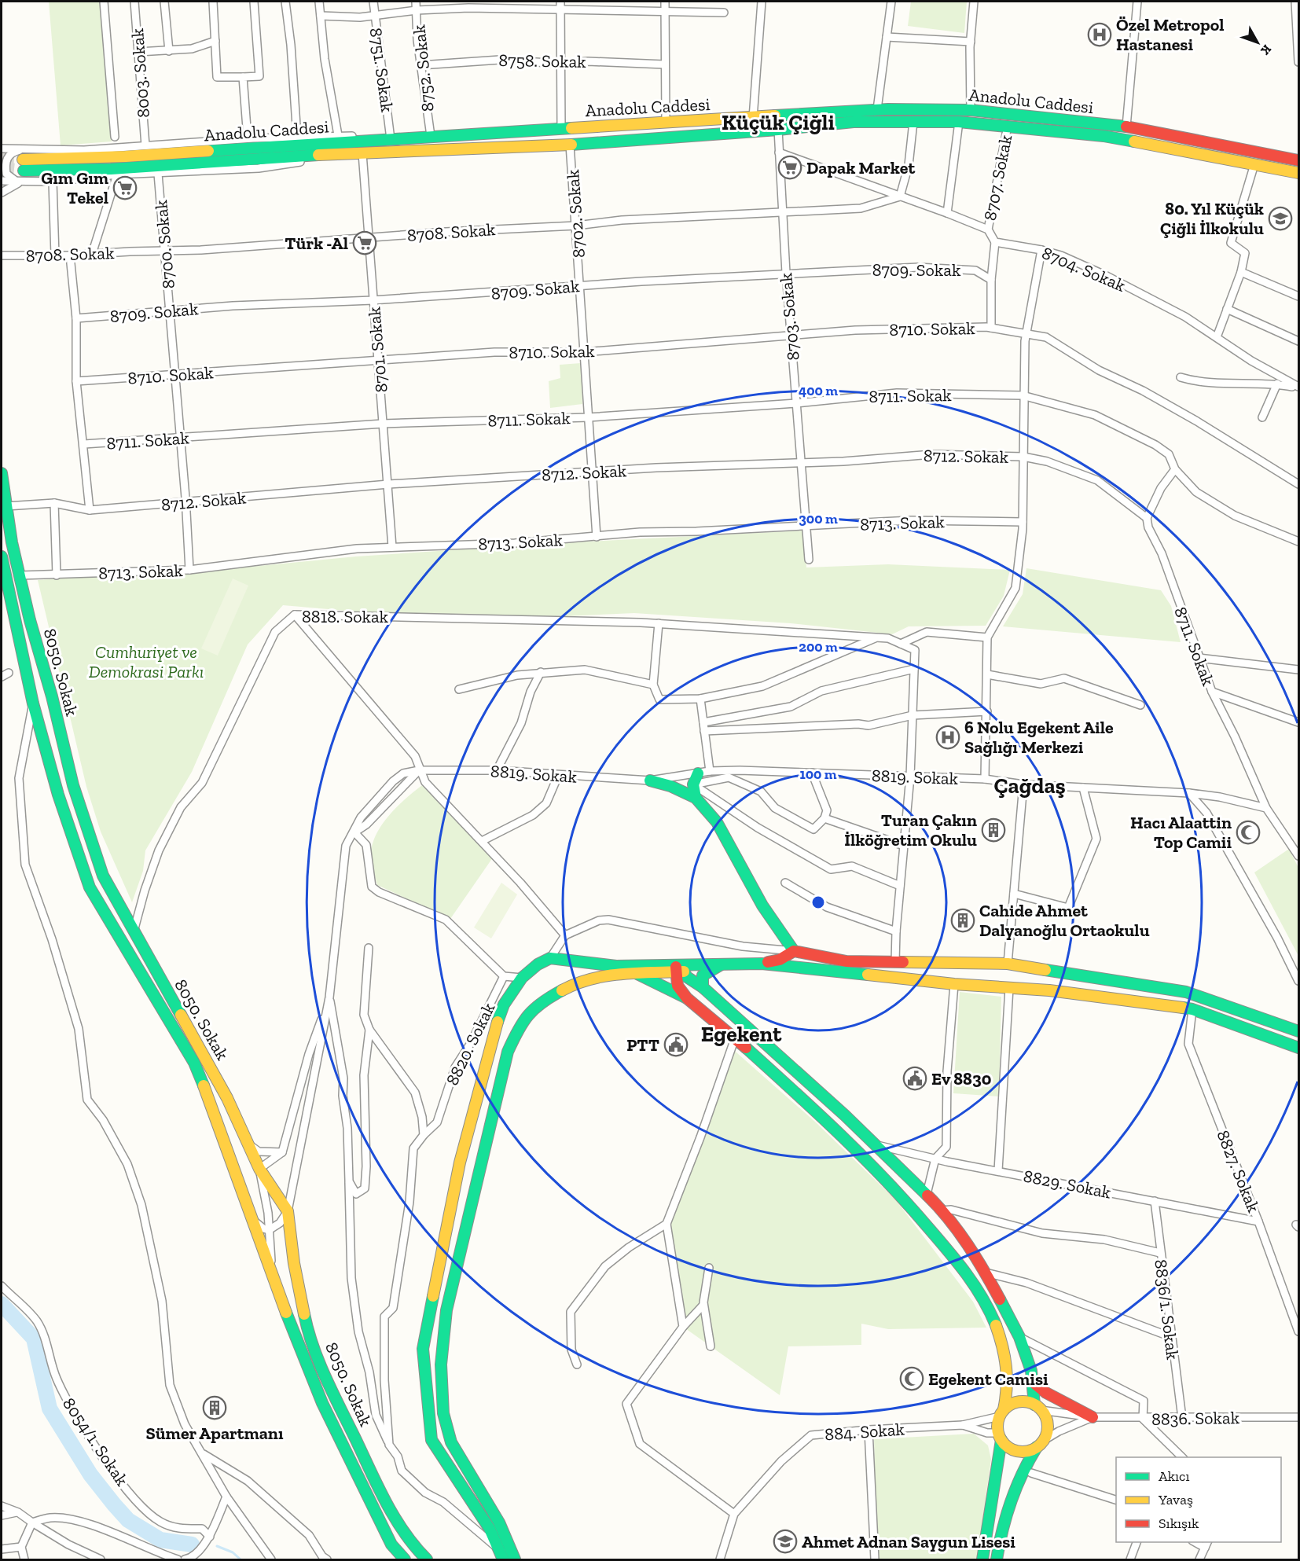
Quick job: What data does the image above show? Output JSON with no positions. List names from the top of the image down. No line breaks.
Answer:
{"streets":{"main road":["Anadolu Caddesi","8050. Sokak"],"street":["8758. Sokak","8752. Sokak","8751. Sokak","8003. Sokak","8707. Sokak","8702. Sokak","8708. Sokak","8700. Sokak","8704. Sokak","8709. Sokak","8703. Sokak","8710. Sokak","8701. Sokak","8711. Sokak","8712. Sokak","8713. Sokak","8818. Sokak","8819. Sokak","8820. Sokak","8827. Sokak","8829. Sokak","8836/1. Sokak","8836. Sokak","884. Sokak","8054/1. Sokak"]},"crossings":[["8758. Sokak","8752. Sokak"],["8752. Sokak","Anadolu Caddesi"],["8751. Sokak","Anadolu Caddesi"],["Anadolu Caddesi","8707. Sokak"],["Anadolu Caddesi","8702. Sokak"],["Anadolu Caddesi","8703. Sokak"],["8702. Sokak","8708. Sokak"],["8702. Sokak","8709. Sokak"],["8702. Sokak","8710. Sokak"],["8702. Sokak","8711. Sokak"],["8702. Sokak","8712. Sokak"],["8702. Sokak","8713. Sokak"],["8708. Sokak","8700. Sokak"],["8708. Sokak","8703. Sokak"],["8708. Sokak","8701. Sokak"],["8700. Sokak","8709. Sokak"],["8700. Sokak","8710. Sokak"],["8700. Sokak","8711. Sokak"],["8700. Sokak","8712. Sokak"],["8700. Sokak","8713. Sokak"],["8709. Sokak","8703. Sokak"],["8709. Sokak","8701. Sokak"],["8703. Sokak","8710. Sokak"],["8703. Sokak","8711. Sokak"],["8703. Sokak","8712. Sokak"],["8703. Sokak","8713. Sokak"],["8710. Sokak","8701. Sokak"],["8701. Sokak","8711. Sokak"],["8701. Sokak","8712. Sokak"],["8701. Sokak","8713. Sokak"],["8711. Sokak","8712. Sokak"],["8711. Sokak","8819. Sokak"],["8712. Sokak","8050. Sokak"],["8713. Sokak","8050. Sokak"],["8818. Sokak","8050. Sokak"],["8827. Sokak","8829. Sokak"],["8829. Sokak","8836/1. Sokak"],["8836/1. Sokak","8836. Sokak"],["8836. Sokak","884. Sokak"]],"districts":["Küçük Çiğli","Çağdaş","Egekent"],"parks":["Cumhuriyet ve Demokrasi Parkı"],"places":{"hospital":["Özel Metropol Hastanesi","6 Nolu Egekent Aile Sağlığı Merkezi"],"supermarket":["Dapak Market","Gım Gım Tekel","Türk -Al"],"school or university":["80. Yıl Küçük Çiğli İlkokulu","Ahmet Adnan Saygun Lisesi"],"building":["Turan Çakın İlköğretim Okulu","Cahide Ahmet Dalyanoğlu Ortaokulu","Sümer Apartmanı"],"mosque":["Hacı Alaattin Top Camii","Egekent Camisi"],"public building":["PTT","Ev 8830"]},"legend":["Akıcı","Yavaş","Sıkışık"],"north":"bottom right","rings":["400 m","300 m","200 m","100 m"]}
